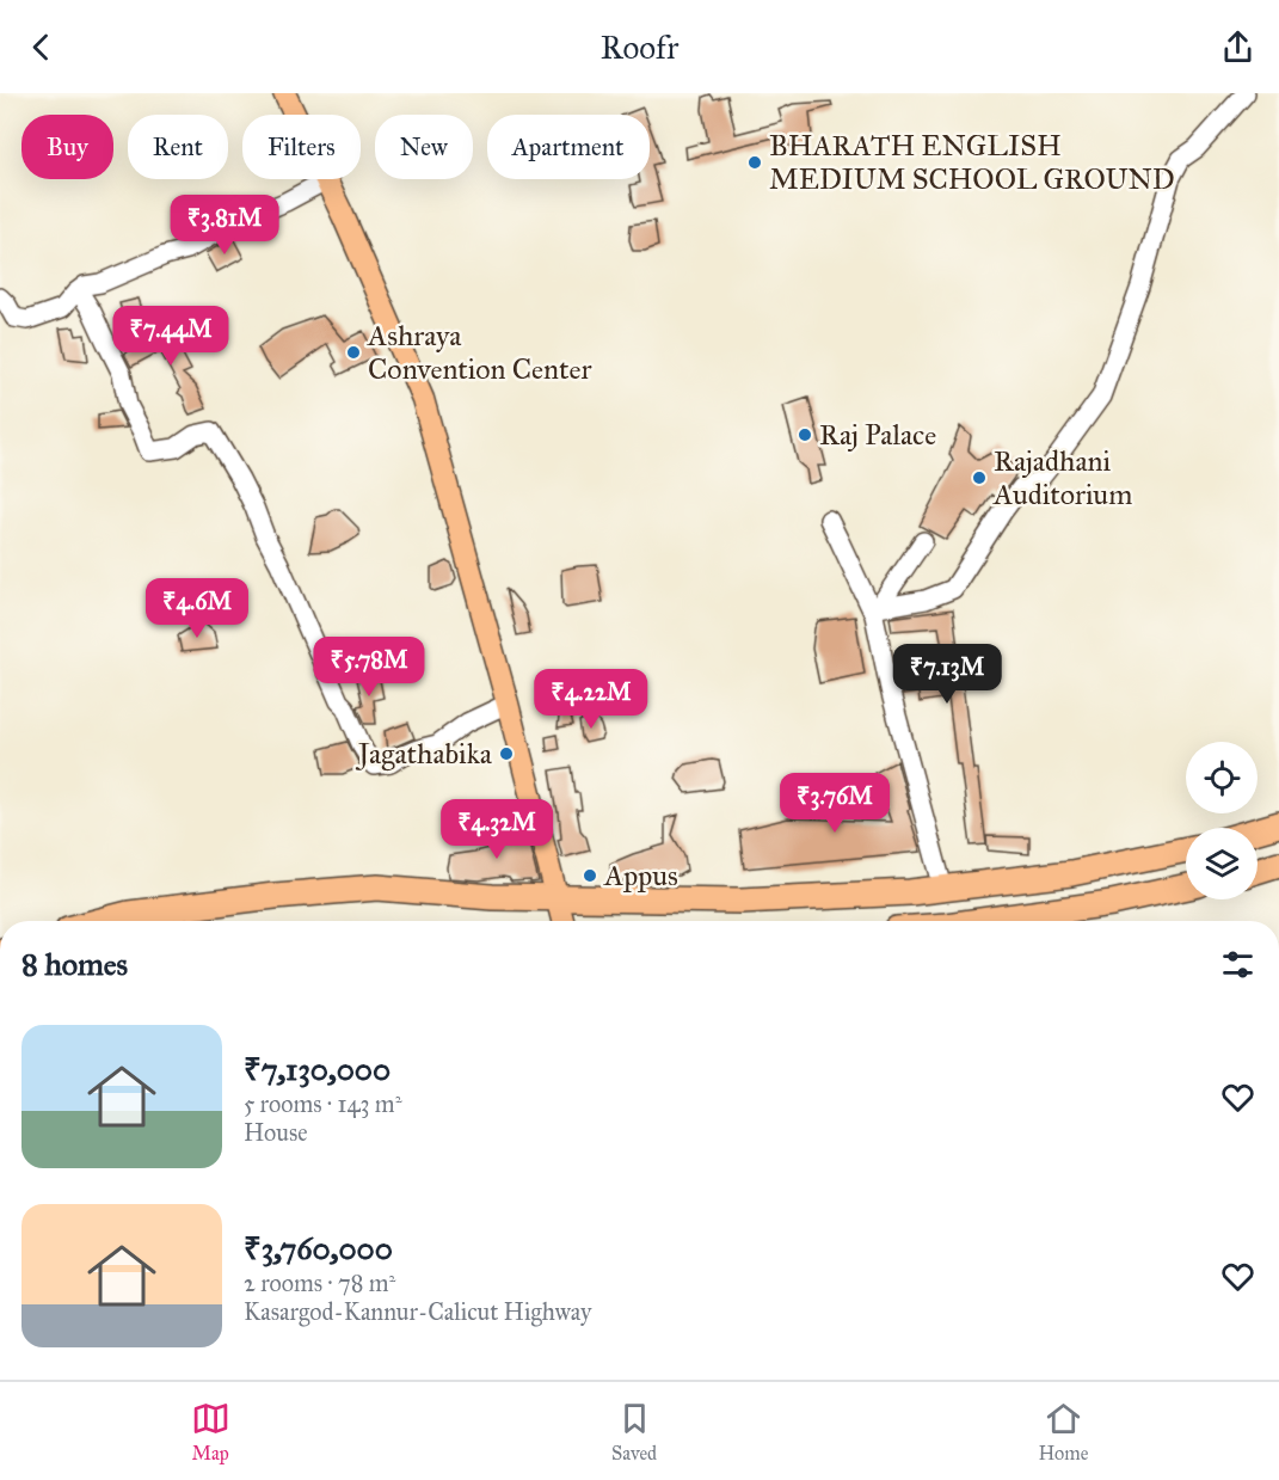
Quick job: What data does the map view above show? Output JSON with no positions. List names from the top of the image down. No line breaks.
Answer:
{"places":["BHARATH ENGLISH MEDIUM SCHOOL GROUND","Ashraya Convention Center","Raj Palace","Rajadhani Auditorium","Jagathabika","Appus"],"page":{"header":"Roofr","chip":["Buy","Rent","Filters","New","Apartment"],"price":["₹3.81M","₹7.44M","₹4.6M","₹5.78M","₹7.13M","₹4.22M","₹3.76M","₹4.32M"],"heading":"8 homes","list":[{"name":"₹7,130,000","note":"5 rooms · 143 m² · House"},{"name":"₹3,760,000","note":"2 rooms · 78 m² · Kasargod-Kannur-Calicut Highway"}],"tabs":["Map","Saved","Home"]}}
